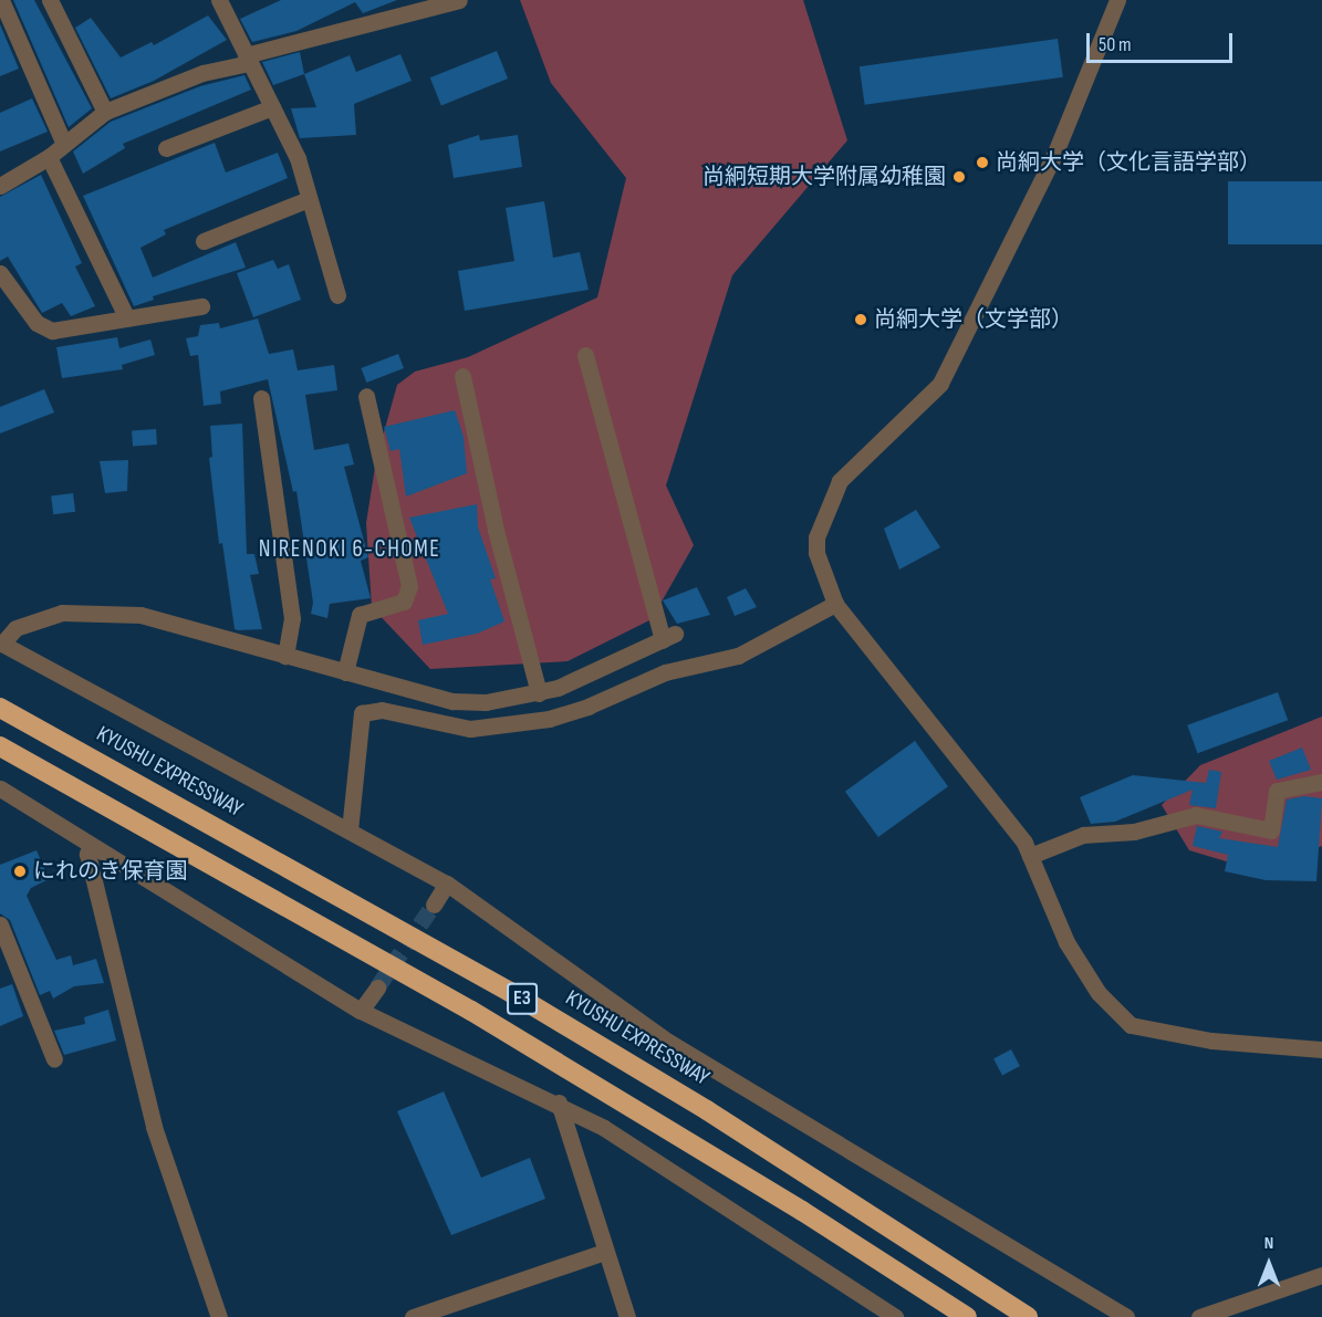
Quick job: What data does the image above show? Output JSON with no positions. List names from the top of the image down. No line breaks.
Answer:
{"streets":{"highway":["KYUSHU EXPRESSWAY","E3"]},"districts":["NIRENOKI 6-CHOME"],"places":["尚絅大学（文化言語学部）","尚絅短期大学附属幼稚園","尚絅大学（文学部）","にれのき保育園"],"scale_bar":"50 m","north":"top"}
